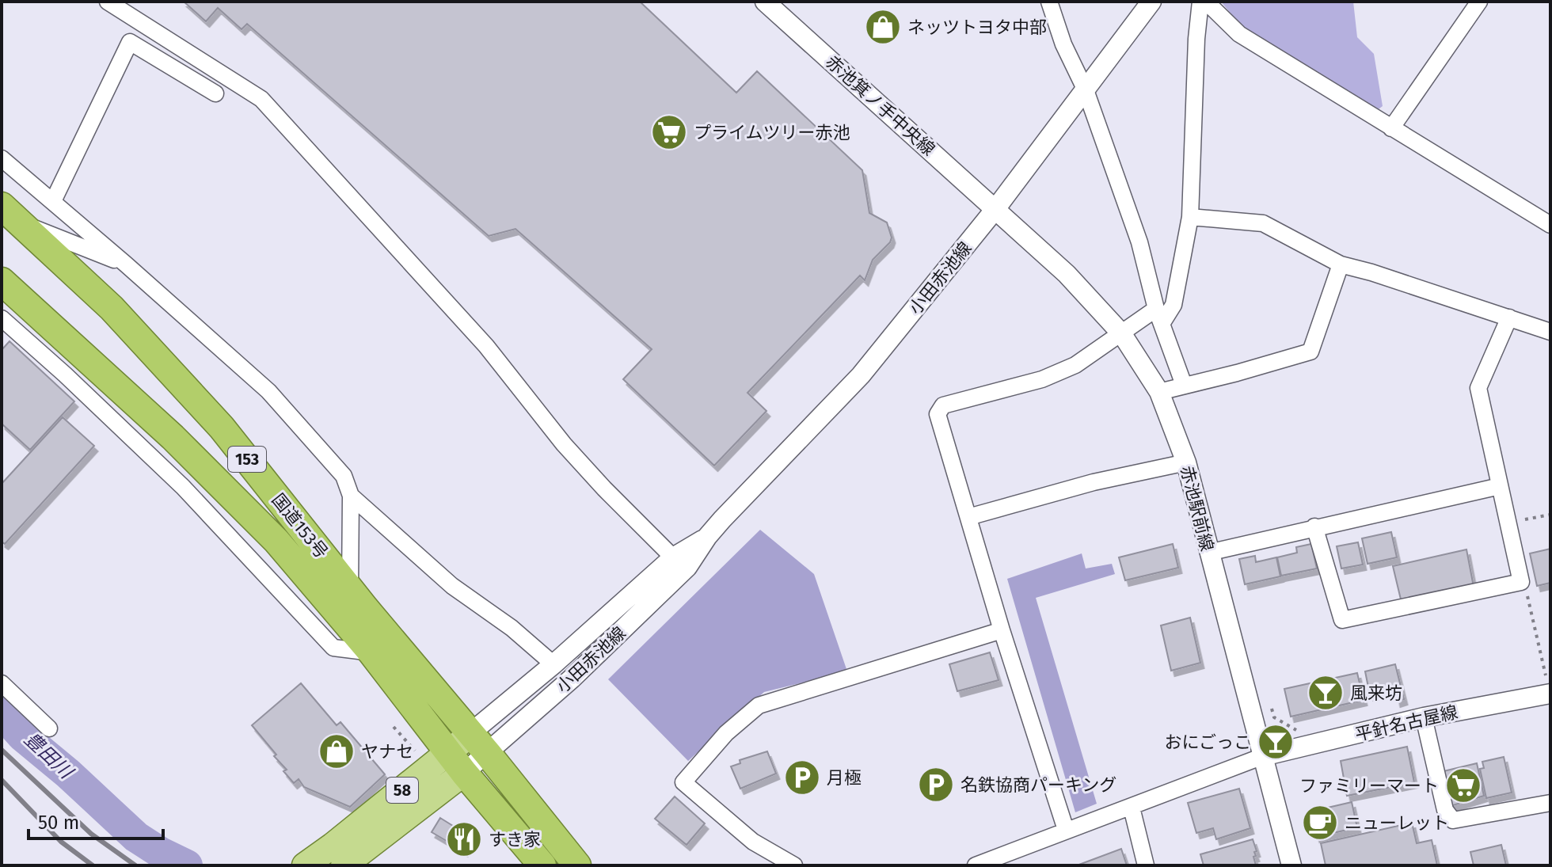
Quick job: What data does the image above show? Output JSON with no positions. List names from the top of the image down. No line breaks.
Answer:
{"streets":{"highway":["153","国道153号"],"main road":["58"],"street":["赤池箕ノ手中央線","小田赤池線","赤池駅前線","平針名古屋線"]},"crossings":[["赤池箕ノ手中央線","小田赤池線"],["赤池箕ノ手中央線","赤池駅前線"],["小田赤池線","赤池駅前線"],["小田赤池線","国道153号"],["小田赤池線","58"],["赤池駅前線","平針名古屋線"],["国道153号","58"]],"water":["豊田川"],"places":{"shop":["ネッツトヨタ中部","ヤナセ"],"supermarket":["プライムツリー赤池","ファミリーマート"],"bar":["風来坊","おにごっこ"],"parking":["月極","名鉄協商パーキング"],"cafe":["ニューレット"],"restaurant":["すき家"]},"scale_bar":"50 m"}
